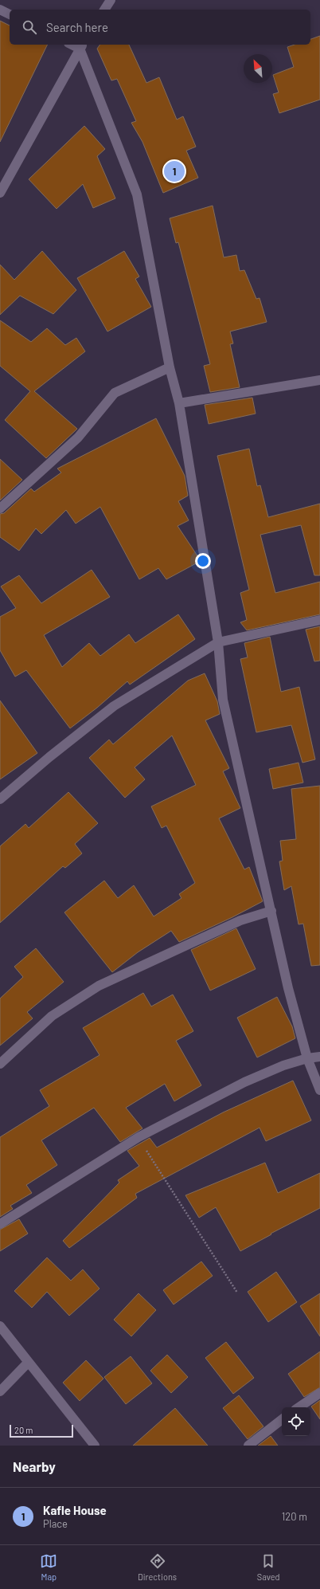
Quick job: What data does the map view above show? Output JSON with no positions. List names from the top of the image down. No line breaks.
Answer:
{"scale_bar":"20 m","north":"top left","page":{"search":"Search here","pins":"1","scale":"20 m","heading":"Nearby","list":[{"mark":"1","name":"Kafle House","note":"Place","value":"120 m"}],"nav":["Map","Directions","Saved"]}}
